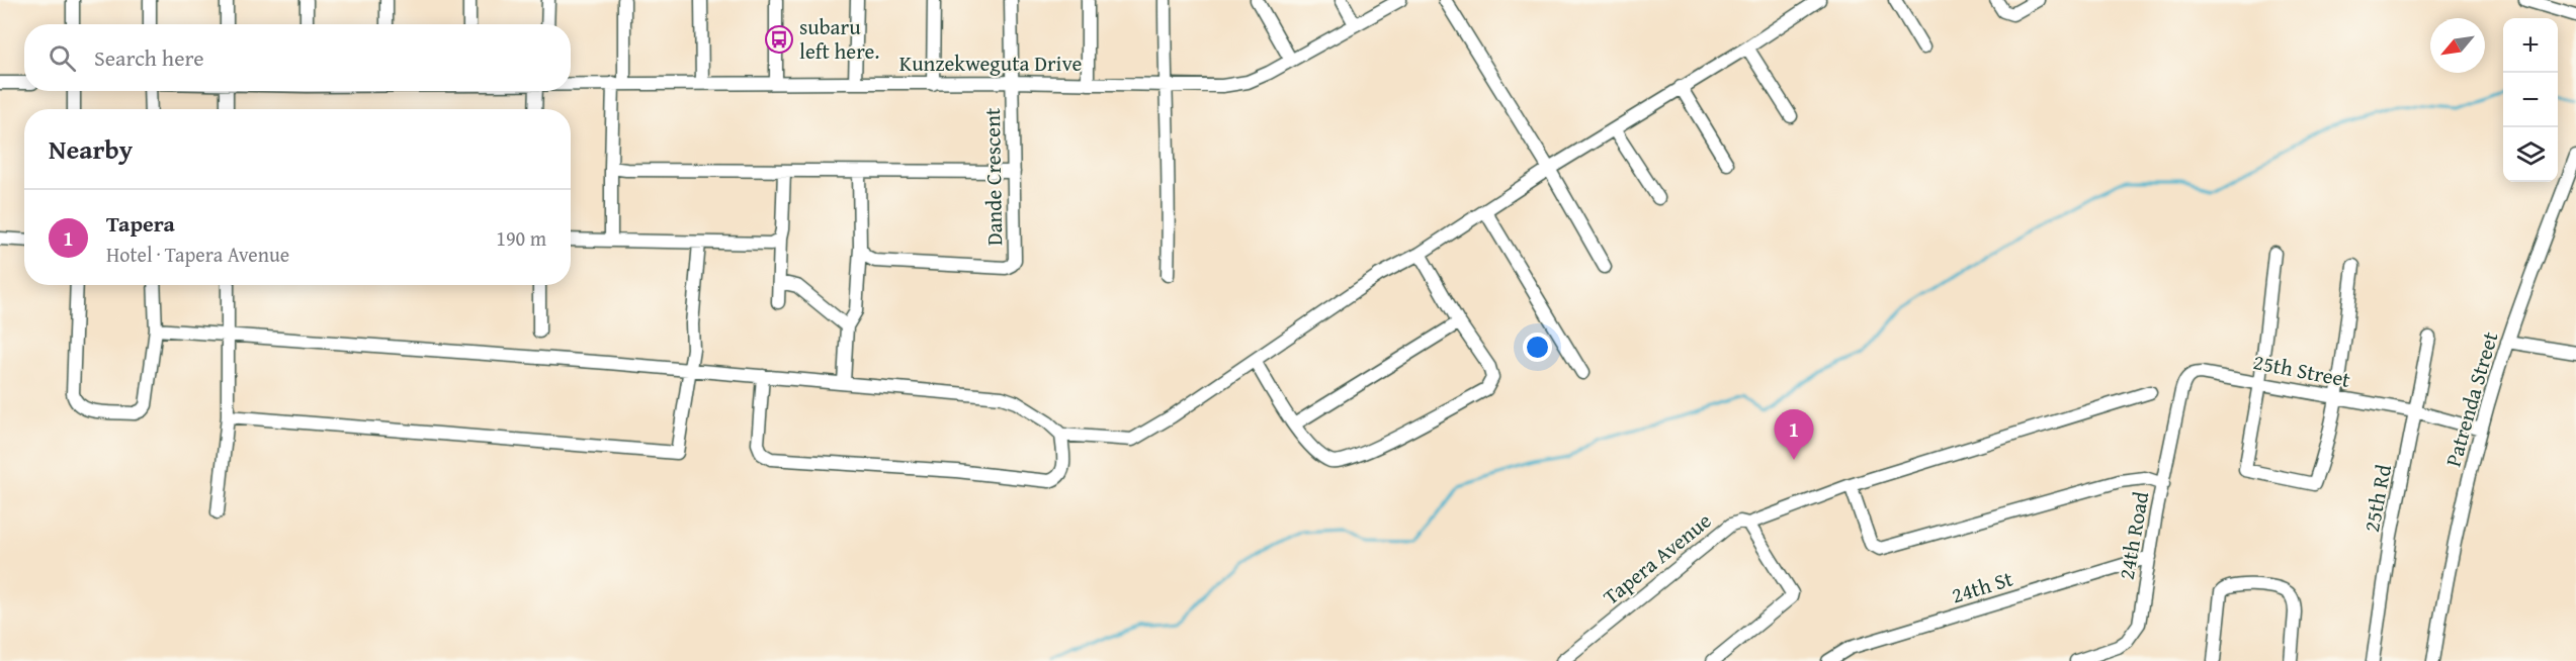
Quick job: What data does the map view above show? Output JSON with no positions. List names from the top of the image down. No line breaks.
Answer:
{"streets":{"street":["Kunzekweguta Drive","Dande Crescent","25th Street","Patrenda Street","25th Rd","24th Road","Tapera Avenue","24th St"]},"crossings":[["Kunzekweguta Drive","Dande Crescent"],["25th Street","25th Rd"],["25th Street","24th Road"],["24th Road","24th St"]],"places":{"bus stop":["subaru left here."]},"north":"bottom left","page":{"map_buttons":["+","−"],"search":"Search here","heading":"Nearby","list":[{"mark":"1","name":"Tapera","note":"Hotel · Tapera Avenue","value":"190 m"}],"pins":"1"}}
